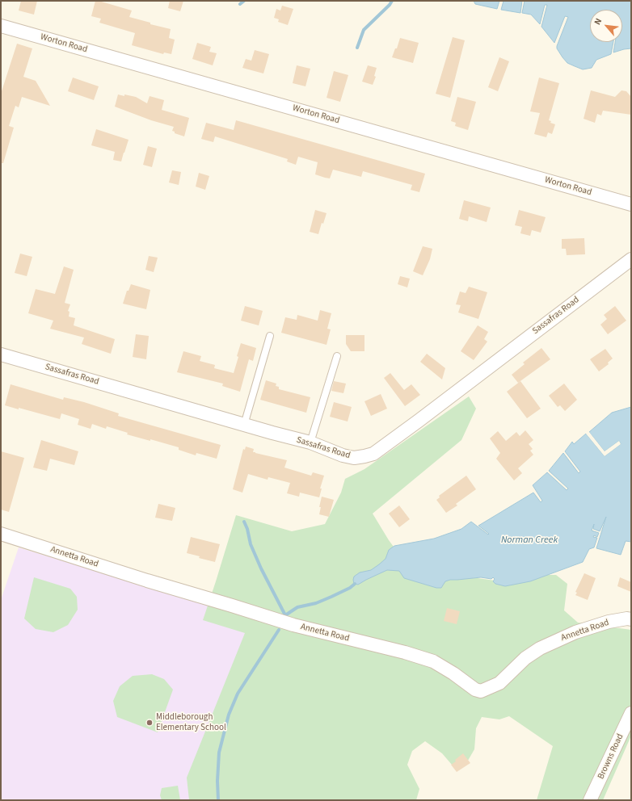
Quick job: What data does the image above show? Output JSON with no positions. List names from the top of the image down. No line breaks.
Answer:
{"streets":{"street":["Worton Road","Sassafras Road","Annetta Road","Browns Road"]},"water":["Norman Creek"],"places":["Middleborough Elementary School"],"north":"top left"}
